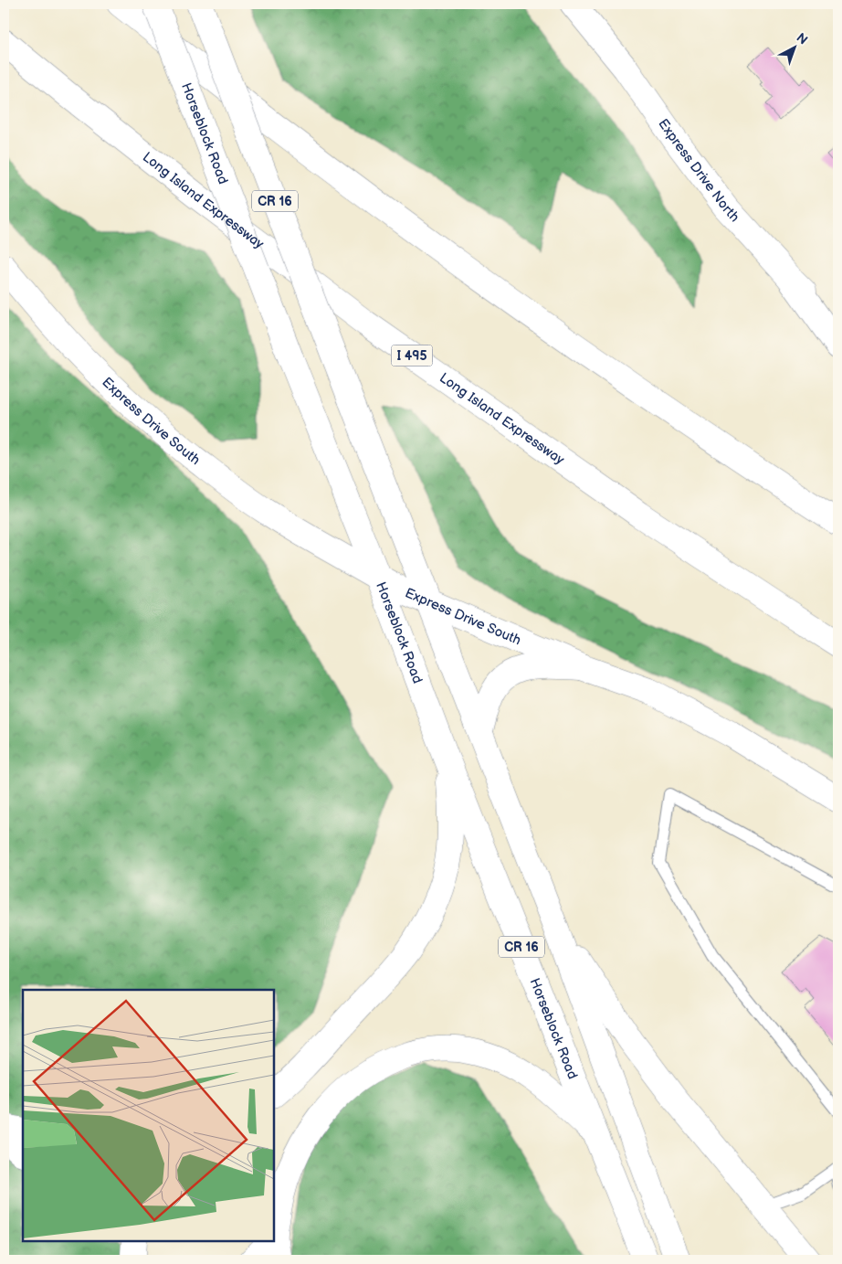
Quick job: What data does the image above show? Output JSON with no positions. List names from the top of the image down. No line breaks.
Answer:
{"streets":{"main road":["Horseblock Road","Express Drive North","Long Island Expressway","CR 16","I 495","Express Drive South"]},"crossings":[["Horseblock Road","Express Drive South"],["CR 16","Express Drive South"]],"north":"top right"}
